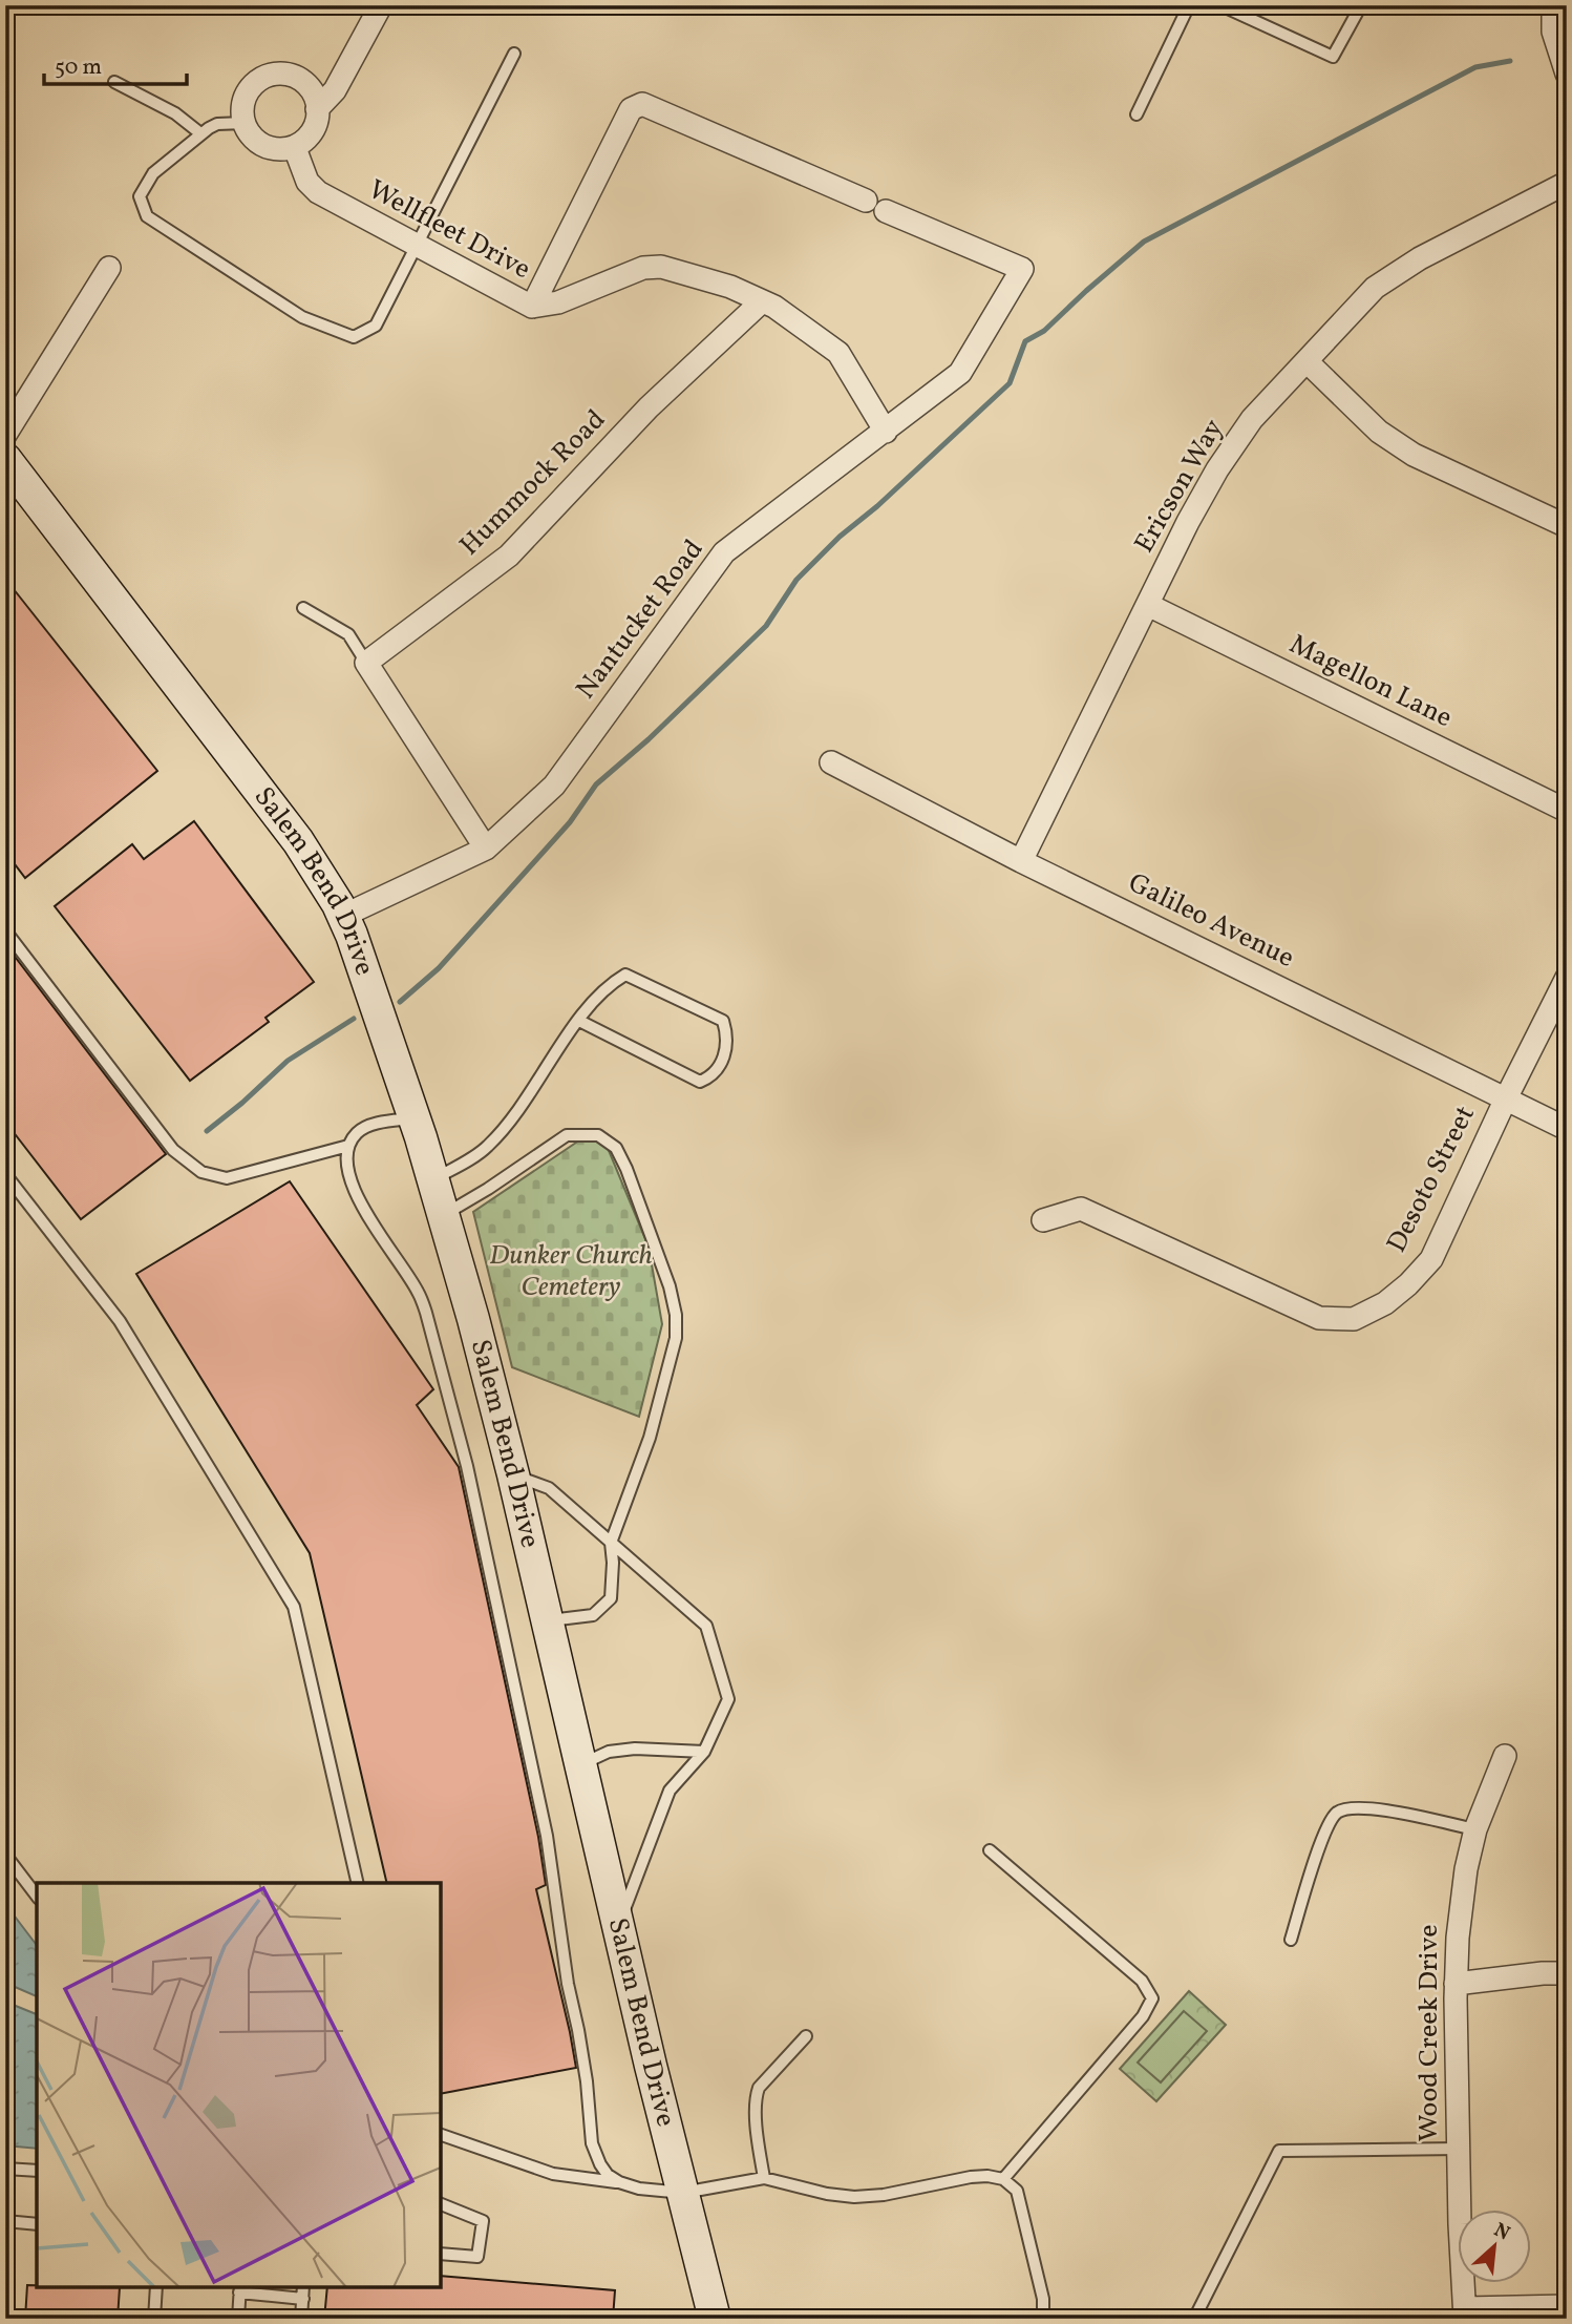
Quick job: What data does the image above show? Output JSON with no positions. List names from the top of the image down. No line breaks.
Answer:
{"streets":{"street":["Wellfleet Drive","Hummock Road","Ericson Way","Nantucket Road","Magellon Lane","Salem Bend Drive","Galileo Avenue","Desoto Street","Wood Creek Drive"]},"crossings":[["Wellfleet Drive","Hummock Road"],["Wellfleet Drive","Nantucket Road"],["Ericson Way","Magellon Lane"],["Ericson Way","Galileo Avenue"],["Nantucket Road","Salem Bend Drive"],["Galileo Avenue","Desoto Street"]],"parks":["Dunker Church Cemetery"],"scale_bar":"50 m","north":"top right"}
